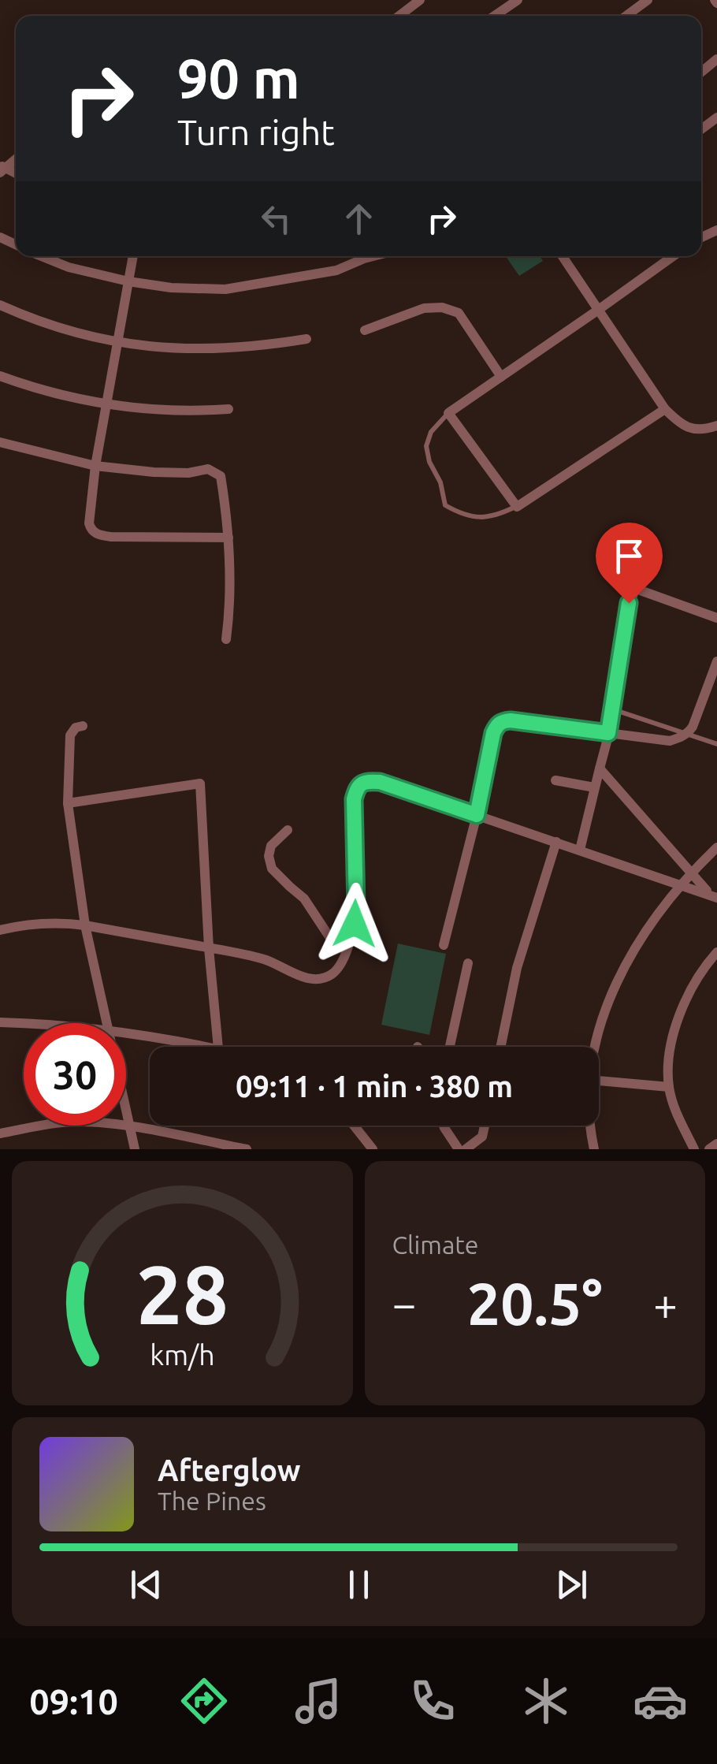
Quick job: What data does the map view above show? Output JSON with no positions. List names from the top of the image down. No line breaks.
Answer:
{"page":{"turn":["90 m","Turn right"],"limit":"30","trip":"09:11 · 1 min · 380 m","tile":"Climate","heat":["−","20.5°","+"],"song":["Afterglow","The Pines"],"tabs":"09:10","gauge":["28","km/h"]}}
